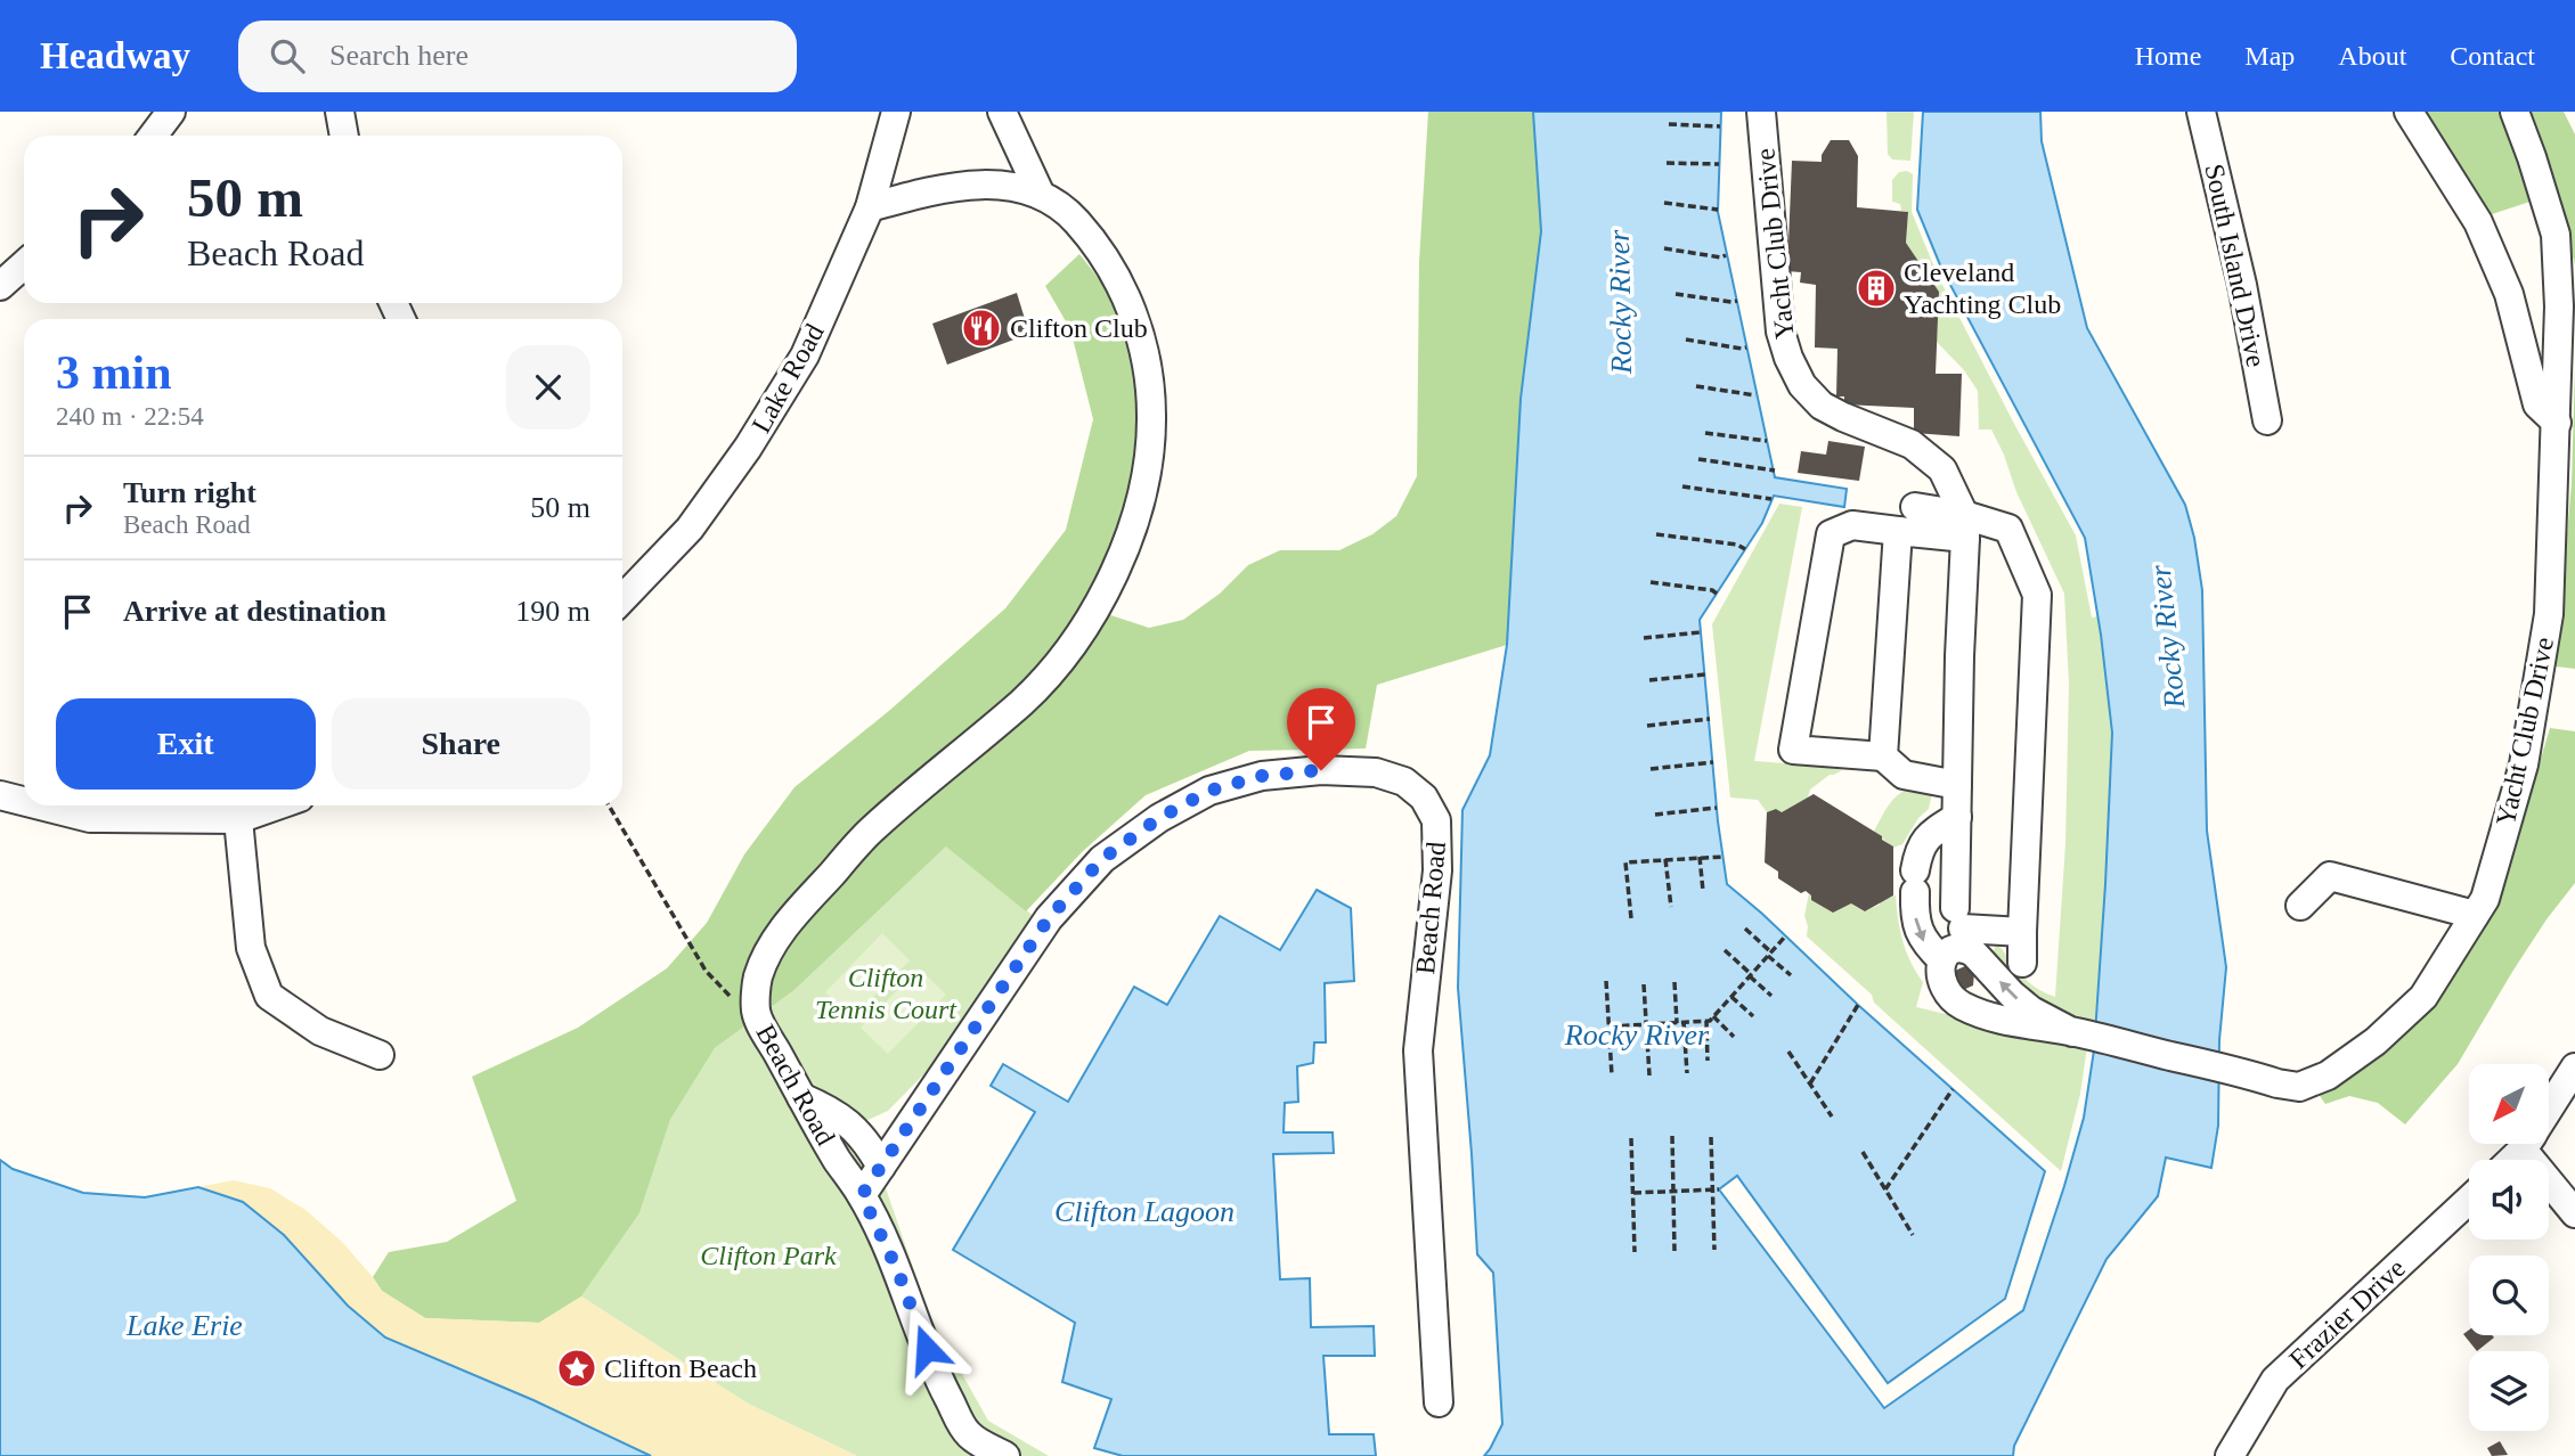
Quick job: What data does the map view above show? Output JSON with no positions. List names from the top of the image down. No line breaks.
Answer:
{"streets":{"street":["Yacht Club Drive","South Island Drive","Lake Road","Beach Road","Frazier Drive"]},"crossings":[["Lake Road","Beach Road"]],"water":["Rocky River","Clifton Lagoon","Lake Erie"],"parks":["Clifton Tennis Court","Clifton Park"],"places":{"building":["Cleveland Yachting Club"],"restaurant":["Clifton Club"],"place":["Clifton Beach"]},"north":"bottom left","page":{"header":"Headway","search":"Search here","nav":["Home","Map","About","Contact"],"turn":["50 m","Beach Road"],"heading":["3 min","240 m · 22:54"],"list":[{"name":"Turn right","note":"Beach Road","value":"50 m"},{"name":"Arrive at destination","value":"190 m"}],"buttons":["Exit","Share"]}}
